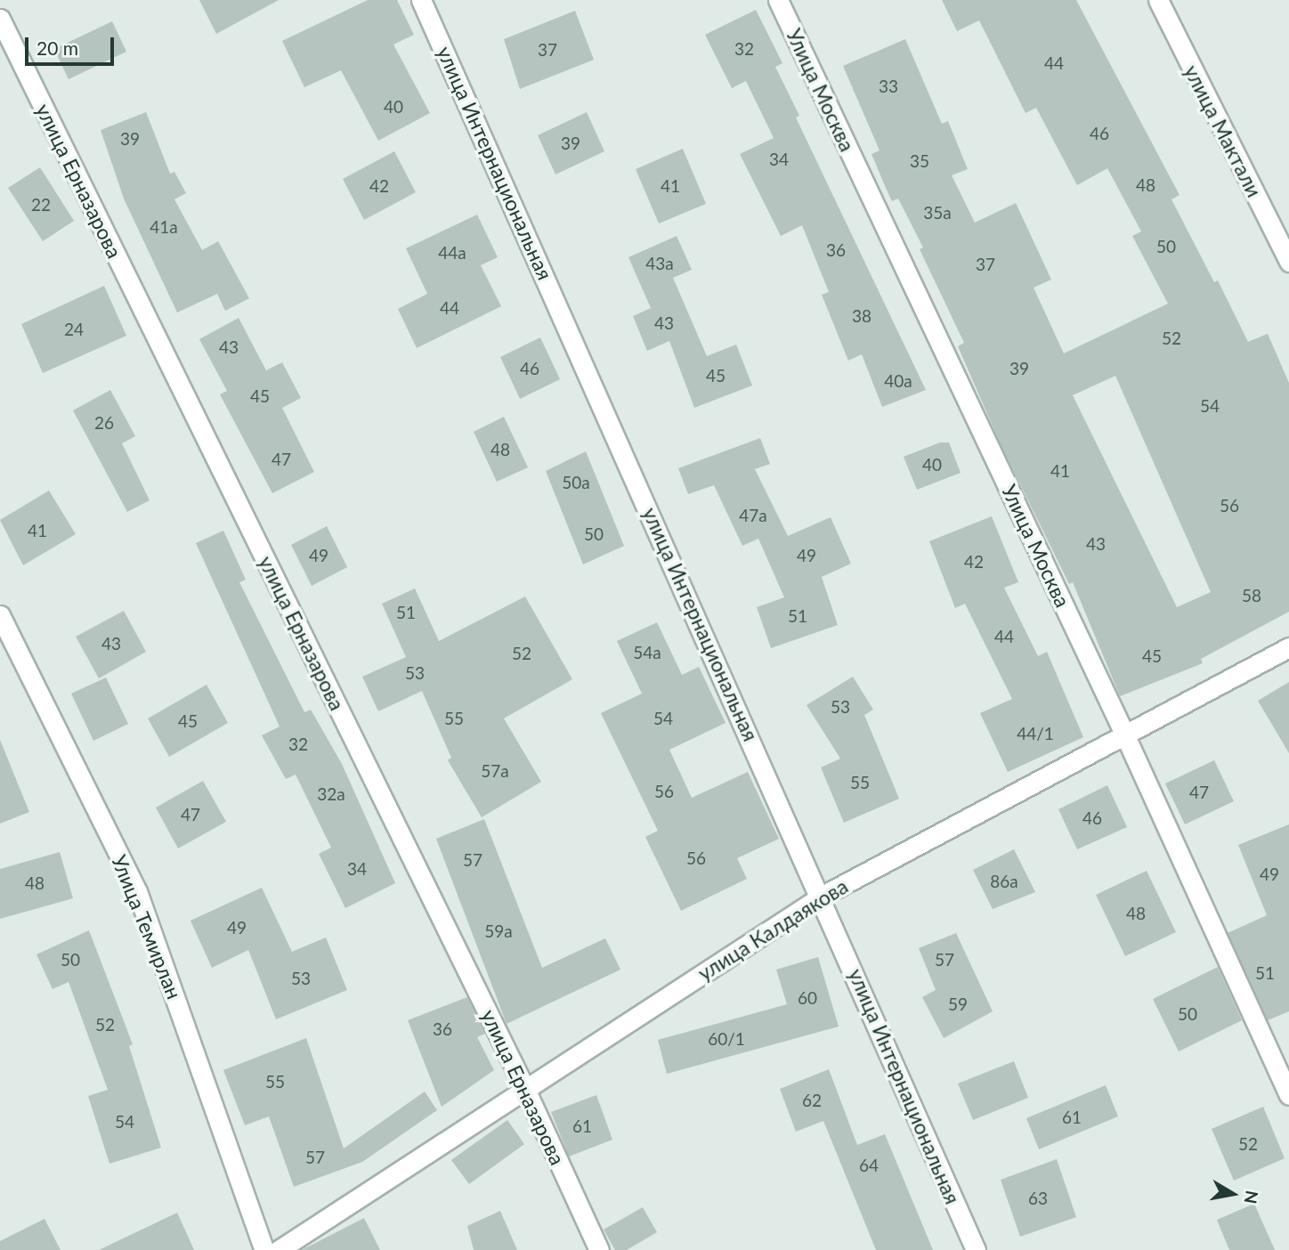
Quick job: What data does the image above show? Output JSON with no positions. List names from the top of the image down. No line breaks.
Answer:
{"streets":{"street":["Улица Москва","улица Мактали","улица Интернациональная","улица Ерназарова","Улица Темирлан","улица Калдаякова"]},"crossings":[["Улица Москва","улица Калдаякова"],["улица Интернациональная","улица Калдаякова"],["улица Ерназарова","улица Калдаякова"]],"house_numbers":["32","37","44","33","40","46","39","39","34","35","48","42","41","22","35а","41а","50","36","44а","43а","37","44","38","43","24","52","43","46","39","45","40а","45","54","26","48","47","40","41","50а","56","47а","41","50","43","49","49","42","58","51","51","44","43","54а","52","45","53","53","55","54","45","44/1","32","57а","55","56","47","32а","47","46","56","57","34","49","86а","48","48","49","59а","50","57","51","53","60","59","50","52","36","60/1","55","62","61","54","61","52","57","64","63"],"scale_bar":"20 m","north":"right"}
